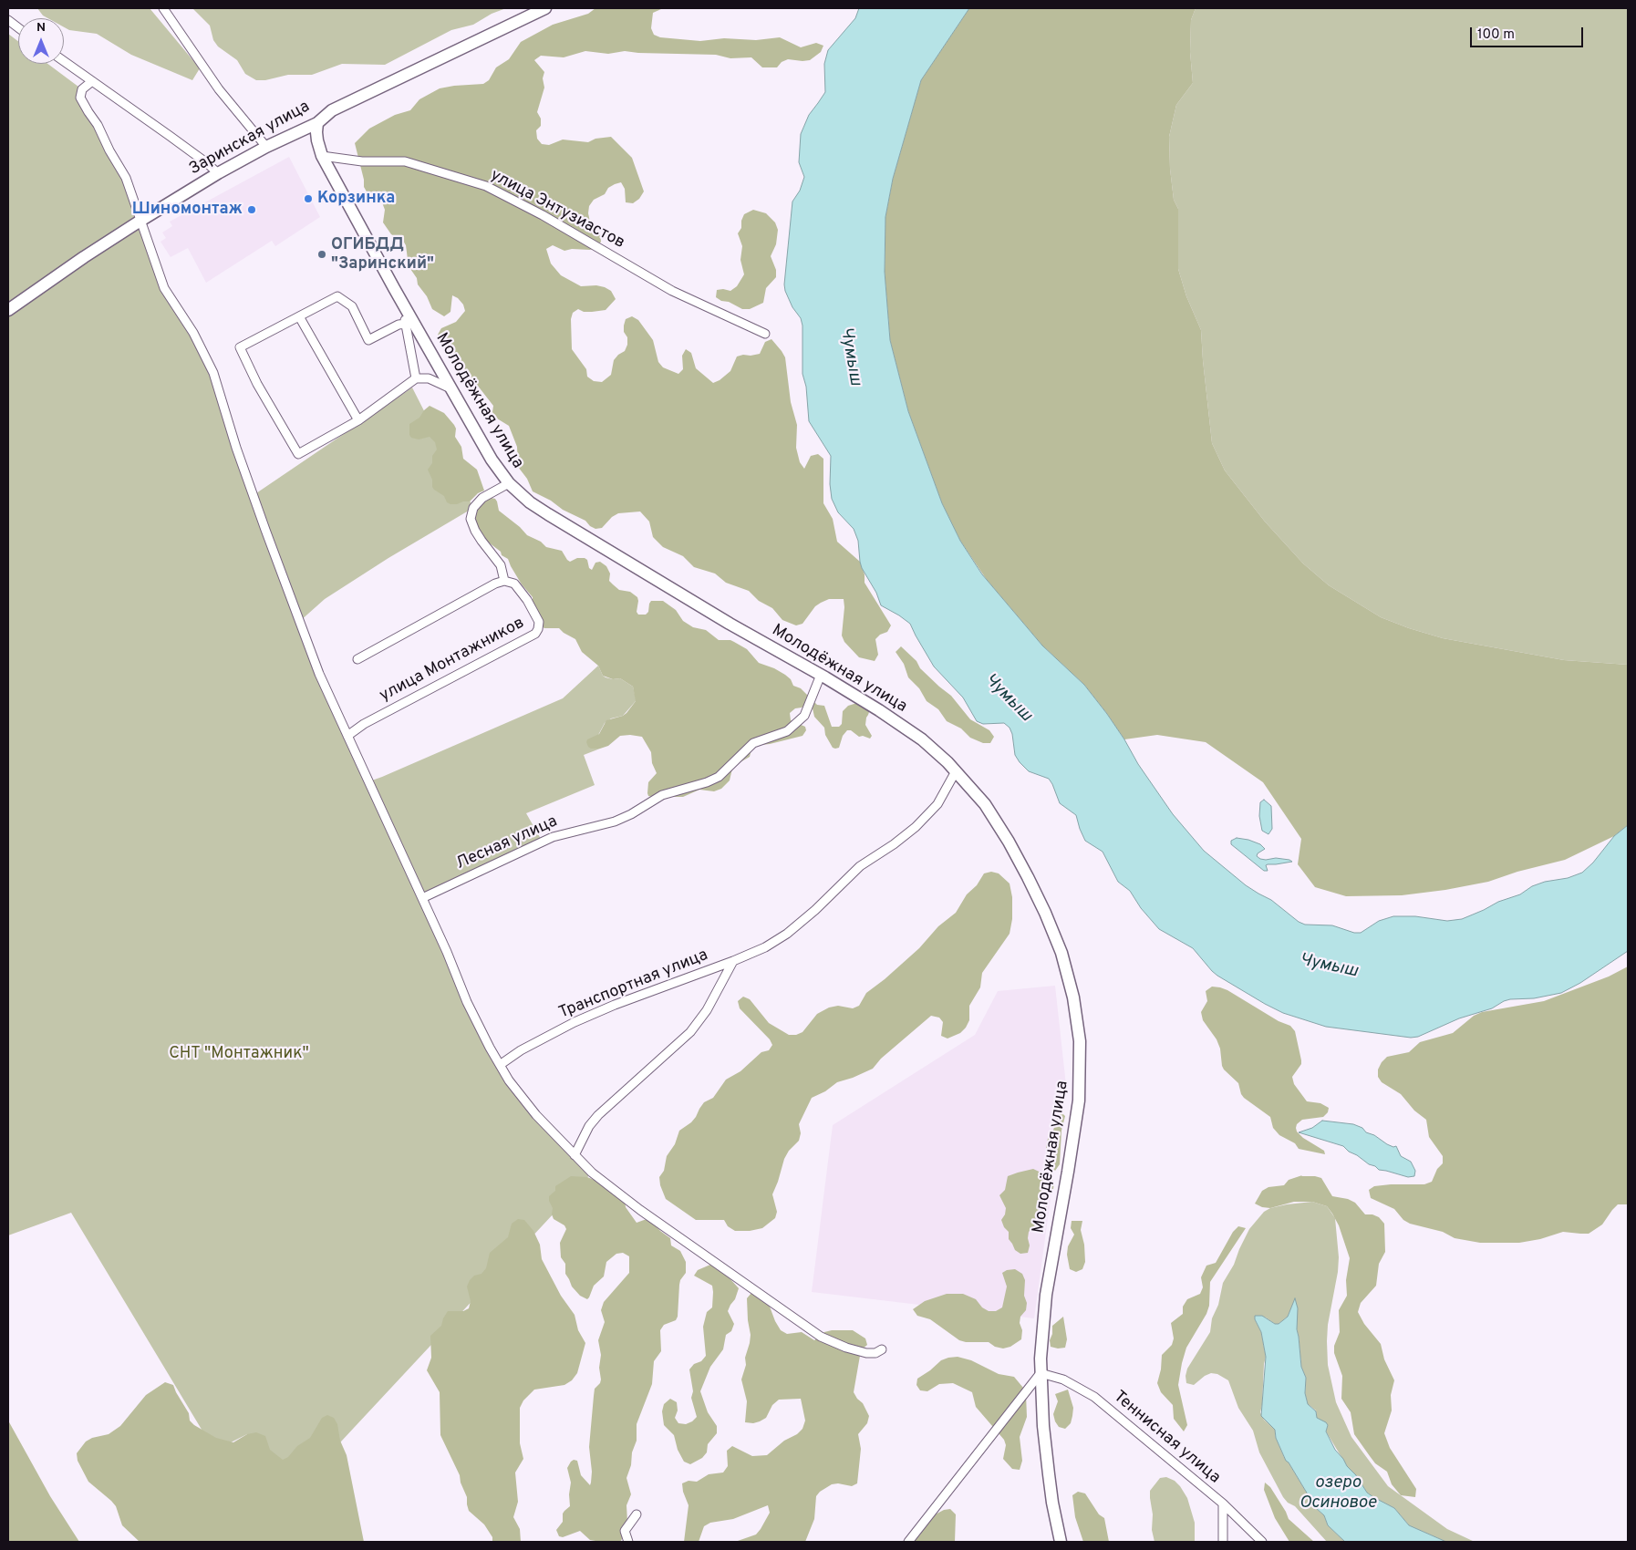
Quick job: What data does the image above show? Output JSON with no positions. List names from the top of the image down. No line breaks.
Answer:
{"streets":{"street":["Заринская улица","улица Энтузиастов","Молодёжная улица","улица Монтажников","Лесная улица","Транспортная улица","Теннисная улица"]},"crossings":[["Заринская улица","Молодёжная улица"],["улица Энтузиастов","Молодёжная улица"],["Молодёжная улица","Лесная улица"],["Молодёжная улица","Транспортная улица"],["Молодёжная улица","Теннисная улица"]],"water":["Чумыш","озеро Осиновое"],"parks":["СНТ \"Монтажник\""],"places":["Корзинка","Шиномонтаж","ОГИБДД \"Заринский\""],"scale_bar":"100 m","north":"top"}
